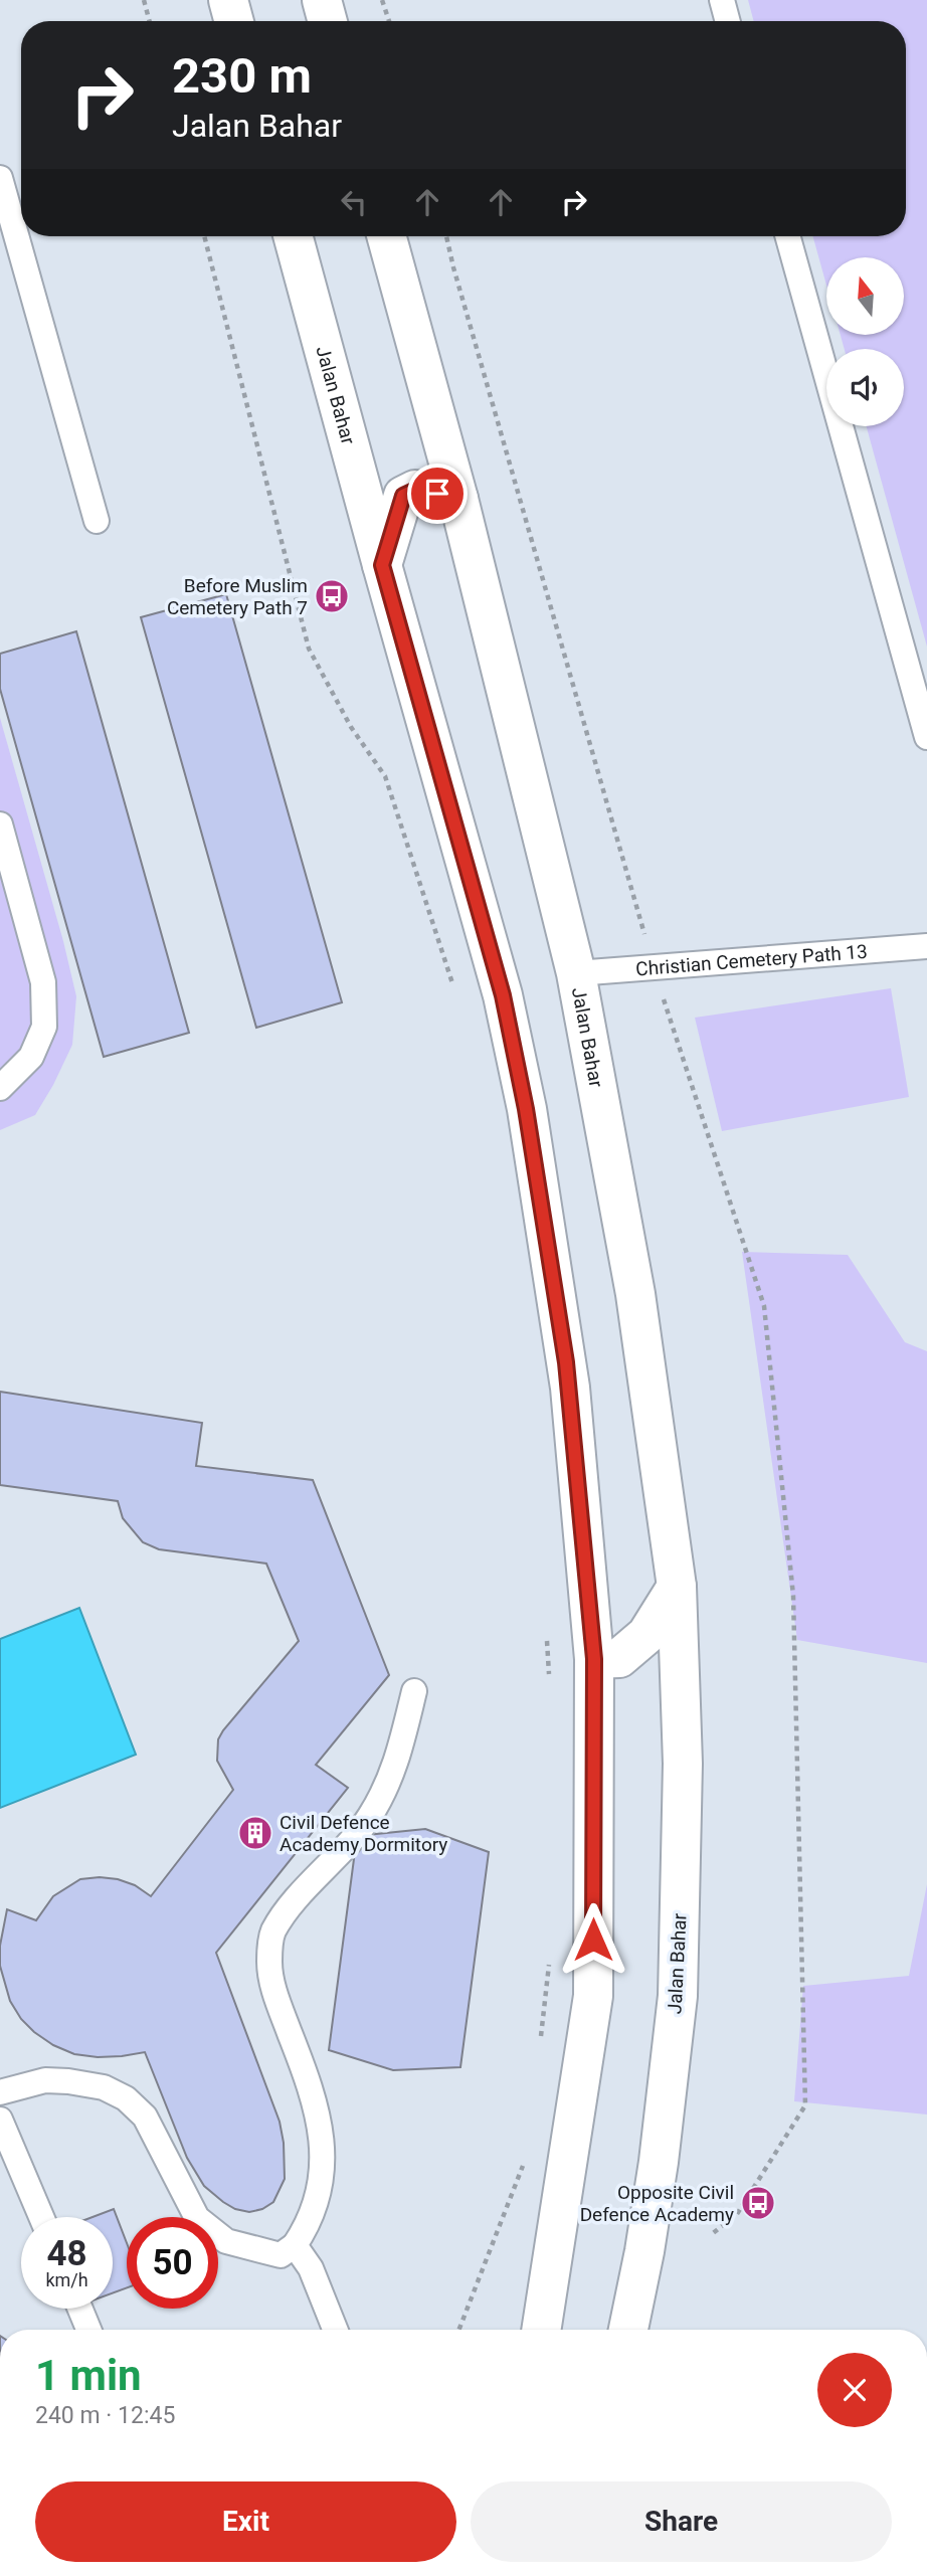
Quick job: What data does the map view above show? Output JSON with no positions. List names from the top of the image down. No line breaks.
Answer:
{"streets":{"main road":["Jalan Bahar"],"lane":["Christian Cemetery Path 13"]},"crossings":[["Jalan Bahar","Christian Cemetery Path 13"]],"places":{"bus stop":["Before Muslim Cemetery Path 7","Opposite Civil Defence Academy"],"building":["Civil Defence Academy Dormitory"]},"north":"top","page":{"turn":["230 m","Jalan Bahar"],"speed":"48 km/h","limit":"50","heading":["1 min","240 m · 12:45"],"buttons":["Exit","Share"]}}
